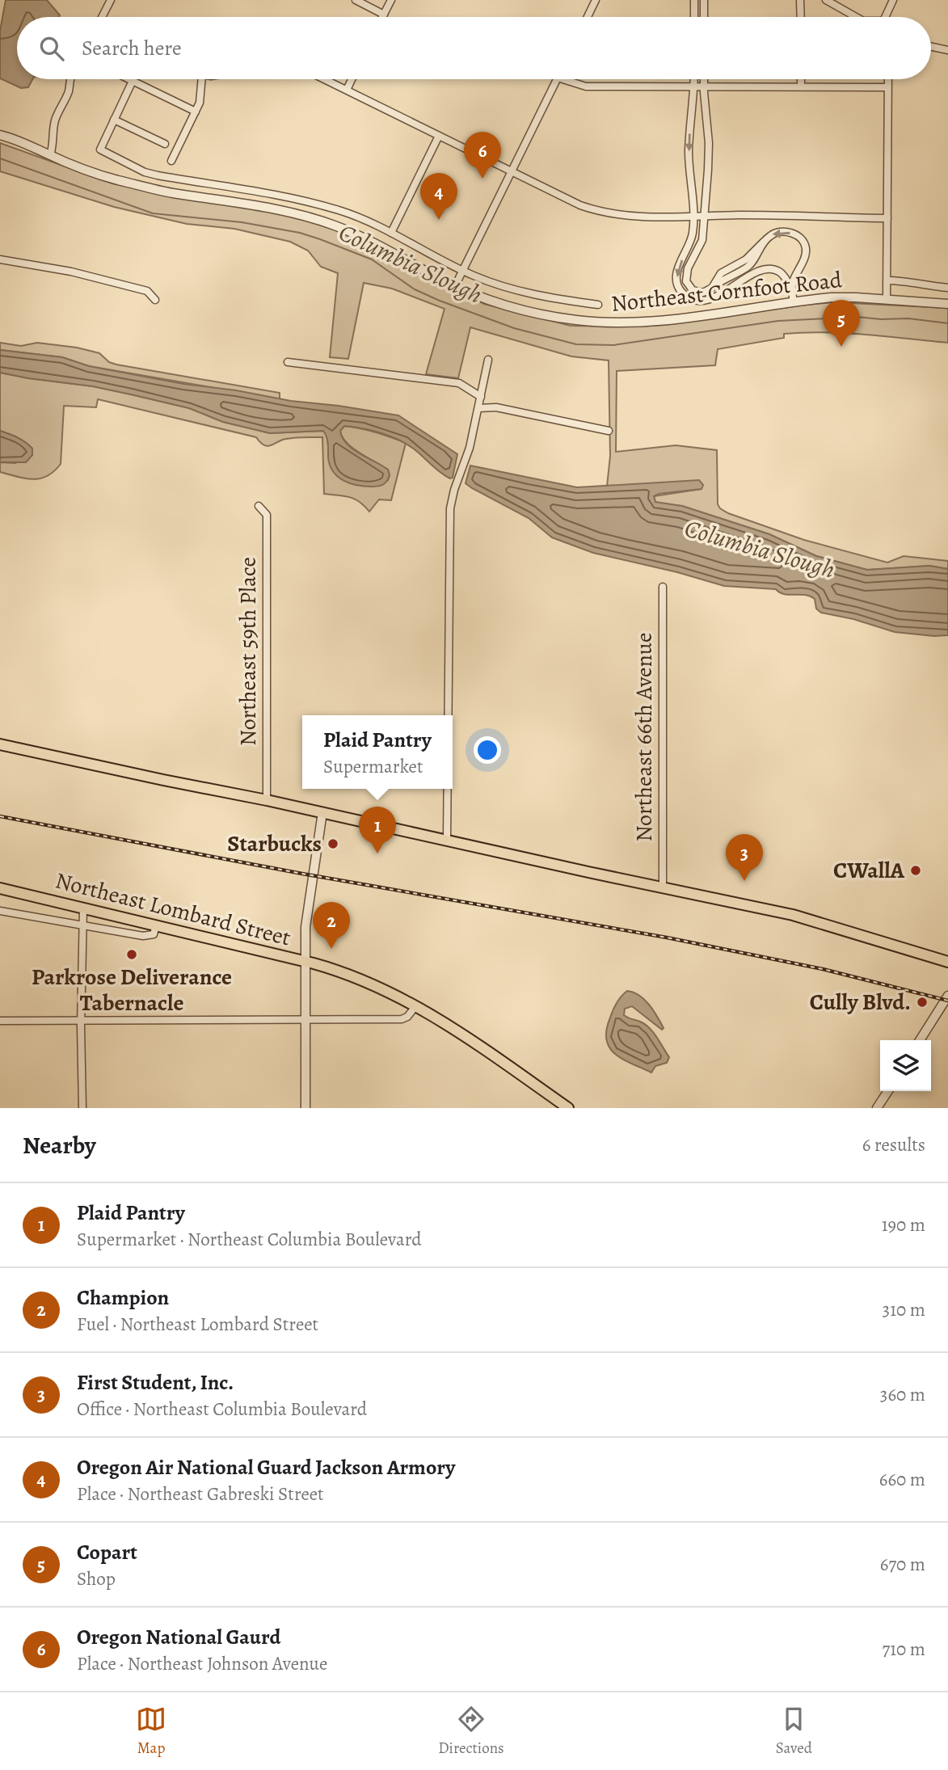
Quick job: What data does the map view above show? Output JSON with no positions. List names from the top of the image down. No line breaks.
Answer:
{"streets":{"main road":["Northeast Lombard Street"],"street":["Northeast Cornfoot Road","Northeast 59th Place","Northeast 66th Avenue"]},"water":["Columbia Slough"],"places":["Starbucks","CWallA","Parkrose Deliverance Tabernacle","Cully Blvd."],"page":{"search":"Search here","pins":["6","4","5","1","3","2"],"popup":["Plaid Pantry","Supermarket"],"heading":["Nearby","6 results"],"list":[{"mark":"1","name":"Plaid Pantry","note":"Supermarket · Northeast Columbia Boulevard","value":"190 m"},{"mark":"2","name":"Champion","note":"Fuel · Northeast Lombard Street","value":"310 m"},{"mark":"3","name":"First Student, Inc.","note":"Office · Northeast Columbia Boulevard","value":"360 m"},{"mark":"4","name":"Oregon Air National Guard Jackson Armory","note":"Place · Northeast Gabreski Street","value":"660 m"},{"mark":"5","name":"Copart","note":"Shop","value":"670 m"},{"mark":"6","name":"Oregon National Gaurd","note":"Place · Northeast Johnson Avenue","value":"710 m"}],"nav":["Map","Directions","Saved"]}}
